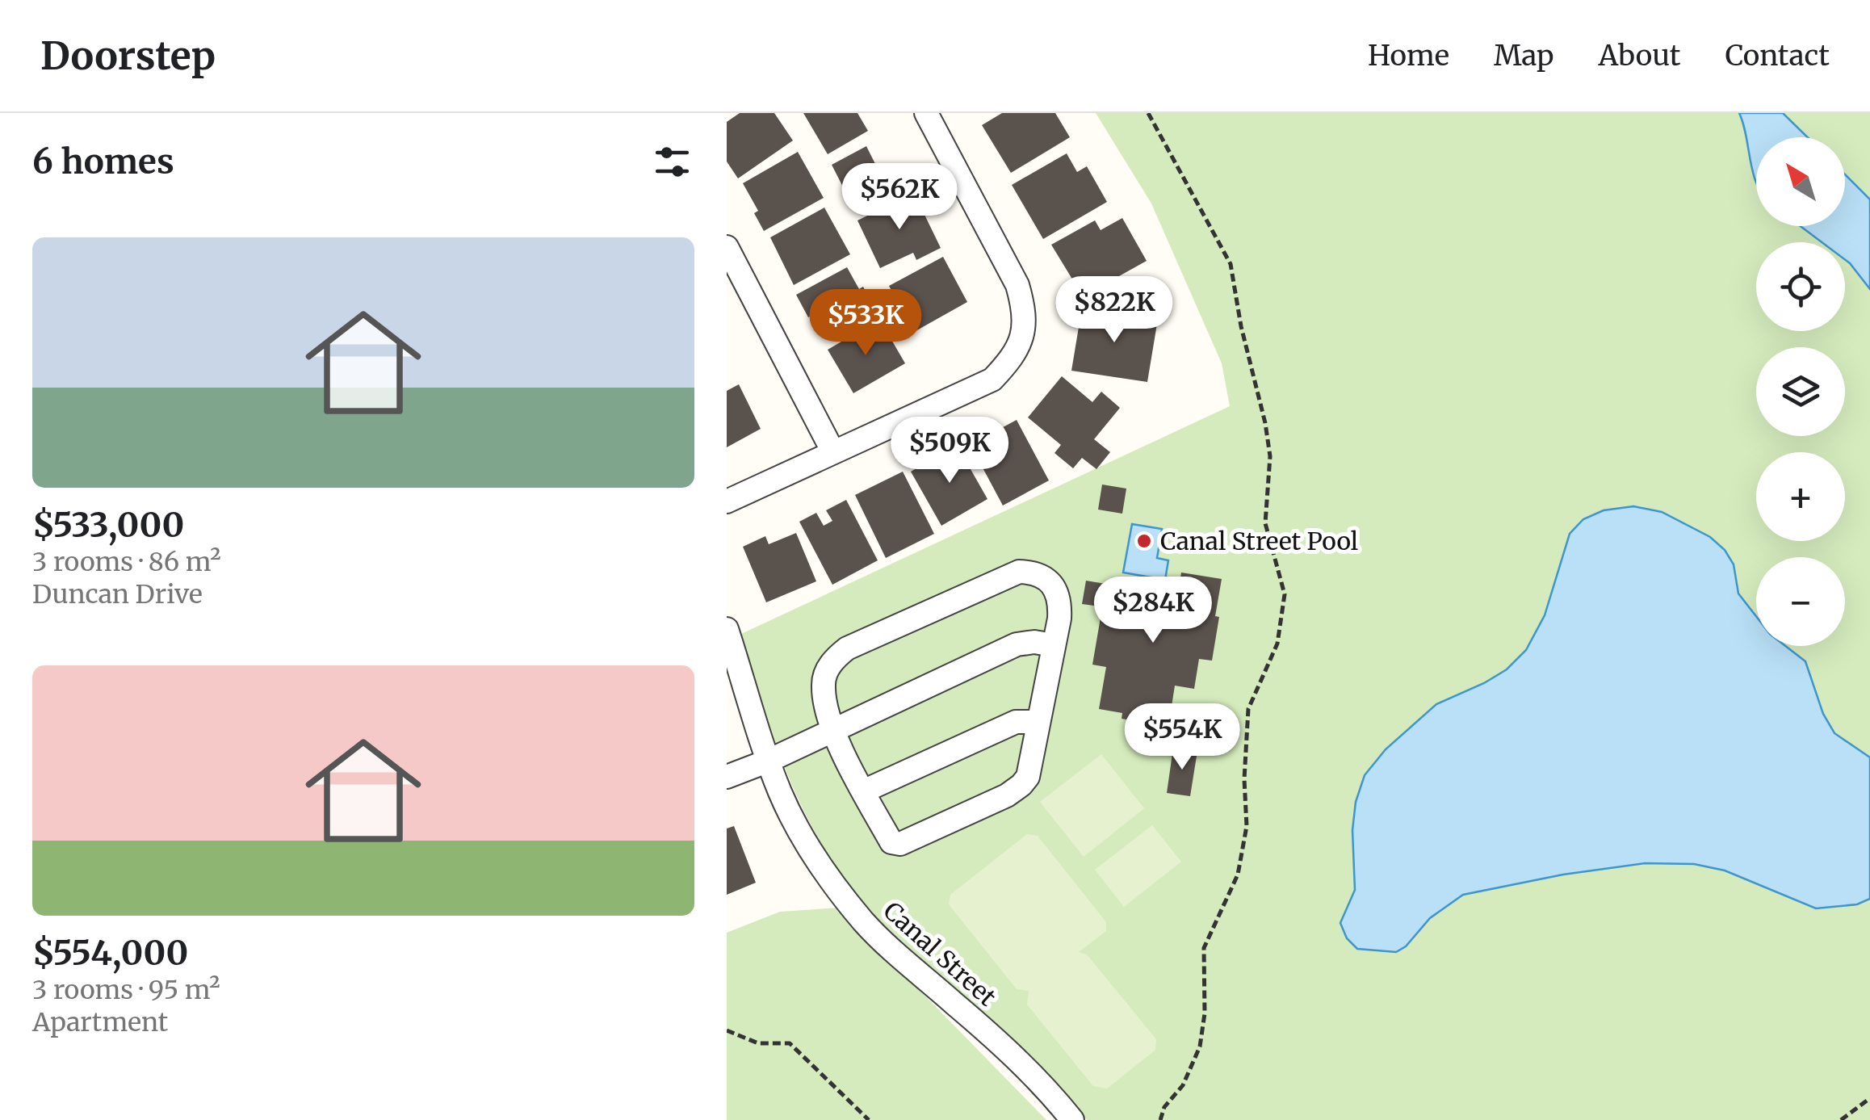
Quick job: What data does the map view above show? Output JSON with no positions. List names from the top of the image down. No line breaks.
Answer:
{"streets":{"street":["Canal Street"]},"places":["Canal Street Pool"],"north":"top left","page":{"header":"Doorstep","nav":["Home","Map","About","Contact"],"heading":"6 homes","map_buttons":["+","−"],"price":["$562K","$822K","$533K","$509K","$284K","$554K"],"list":[{"name":"$533,000","note":"3 rooms · 86 m² · Duncan Drive"},{"name":"$554,000","note":"3 rooms · 95 m² · Apartment"}]}}
